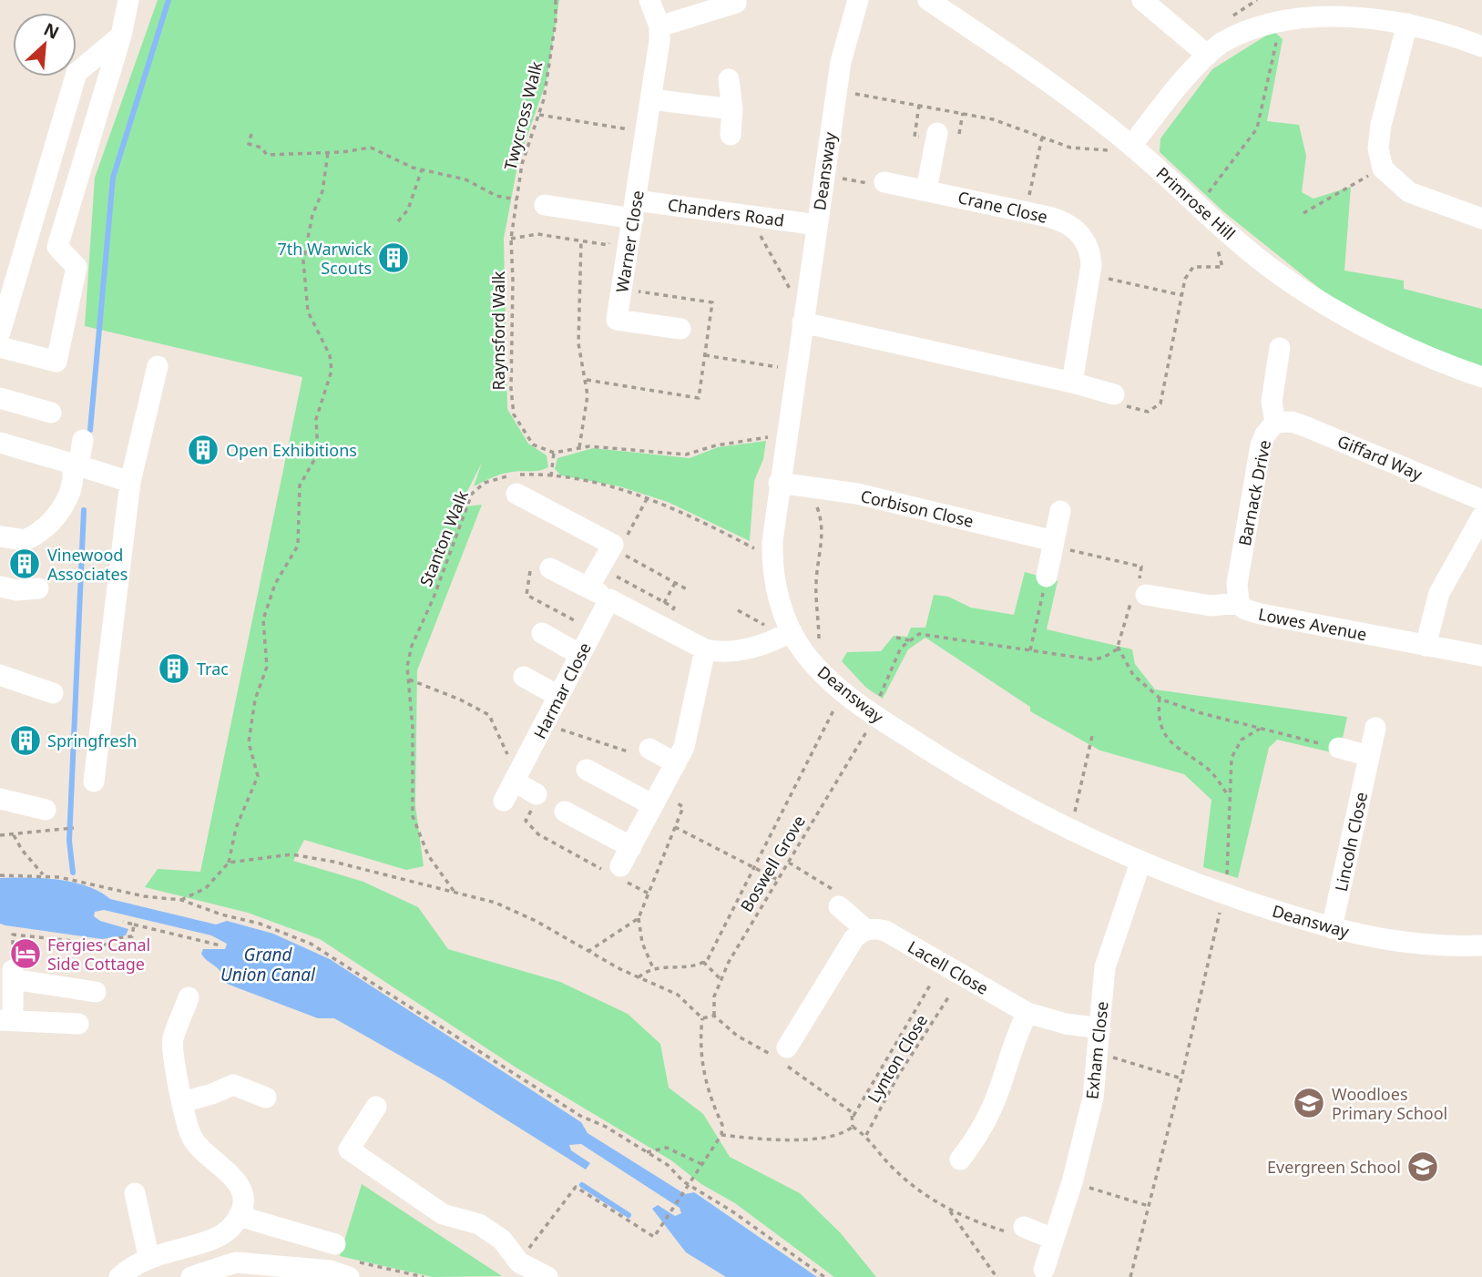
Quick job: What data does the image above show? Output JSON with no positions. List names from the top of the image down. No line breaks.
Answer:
{"streets":{"street":["Deansway","Primrose Hill","Crane Close","Chanders Road","Warner Close","Giffard Way","Barnack Drive","Corbison Close","Lowes Avenue","Harmar Close","Lincoln Close","Lacell Close","Exham Close"],"path":["Twycross Walk","Raynsford Walk","Stanton Walk","Boswell Grove","Lynton Close"]},"crossings":[["Twycross Walk","Raynsford Walk"],["Deansway","Chanders Road"],["Deansway","Corbison Close"],["Deansway","Stanton Walk"],["Deansway","Lincoln Close"],["Deansway","Exham Close"],["Chanders Road","Warner Close"],["Giffard Way","Barnack Drive"],["Barnack Drive","Lowes Avenue"],["Lacell Close","Exham Close"]],"water":["Grand Union Canal"],"places":{"building":["7th Warwick Scouts","Open Exhibitions","Vinewood Associates","Trac","Springfresh"],"hotel":["Fergies Canal Side Cottage"],"school or university":["Woodloes Primary School","Evergreen School"]},"north":"top right"}
